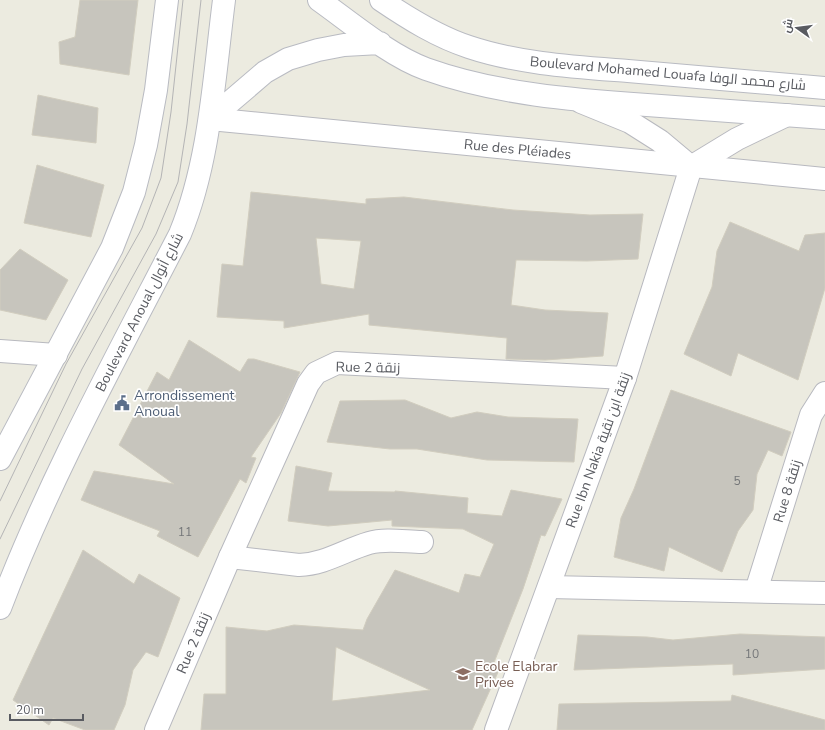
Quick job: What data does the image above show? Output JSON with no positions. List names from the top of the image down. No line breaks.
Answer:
{"streets":{"street":["Boulevard Mohamed Louafa شارع محمد الوفا","Rue des Pléiades","Boulevard Anoual شارع أنوال","Rue 2 زنقة","Rue Ibn Nakia زنقة ابن نقية","Rue 8 زنقة"]},"crossings":[["Rue des Pléiades","Boulevard Anoual شارع أنوال"],["Rue des Pléiades","Rue Ibn Nakia زنقة ابن نقية"],["Rue 2 زنقة","Rue Ibn Nakia زنقة ابن نقية"]],"places":{"public building":["Arrondissement Anoual"],"school or university":["Ecole Elabrar Privee"]},"house_numbers":["5","11","10"],"scale_bar":"20 m","north":"left"}
